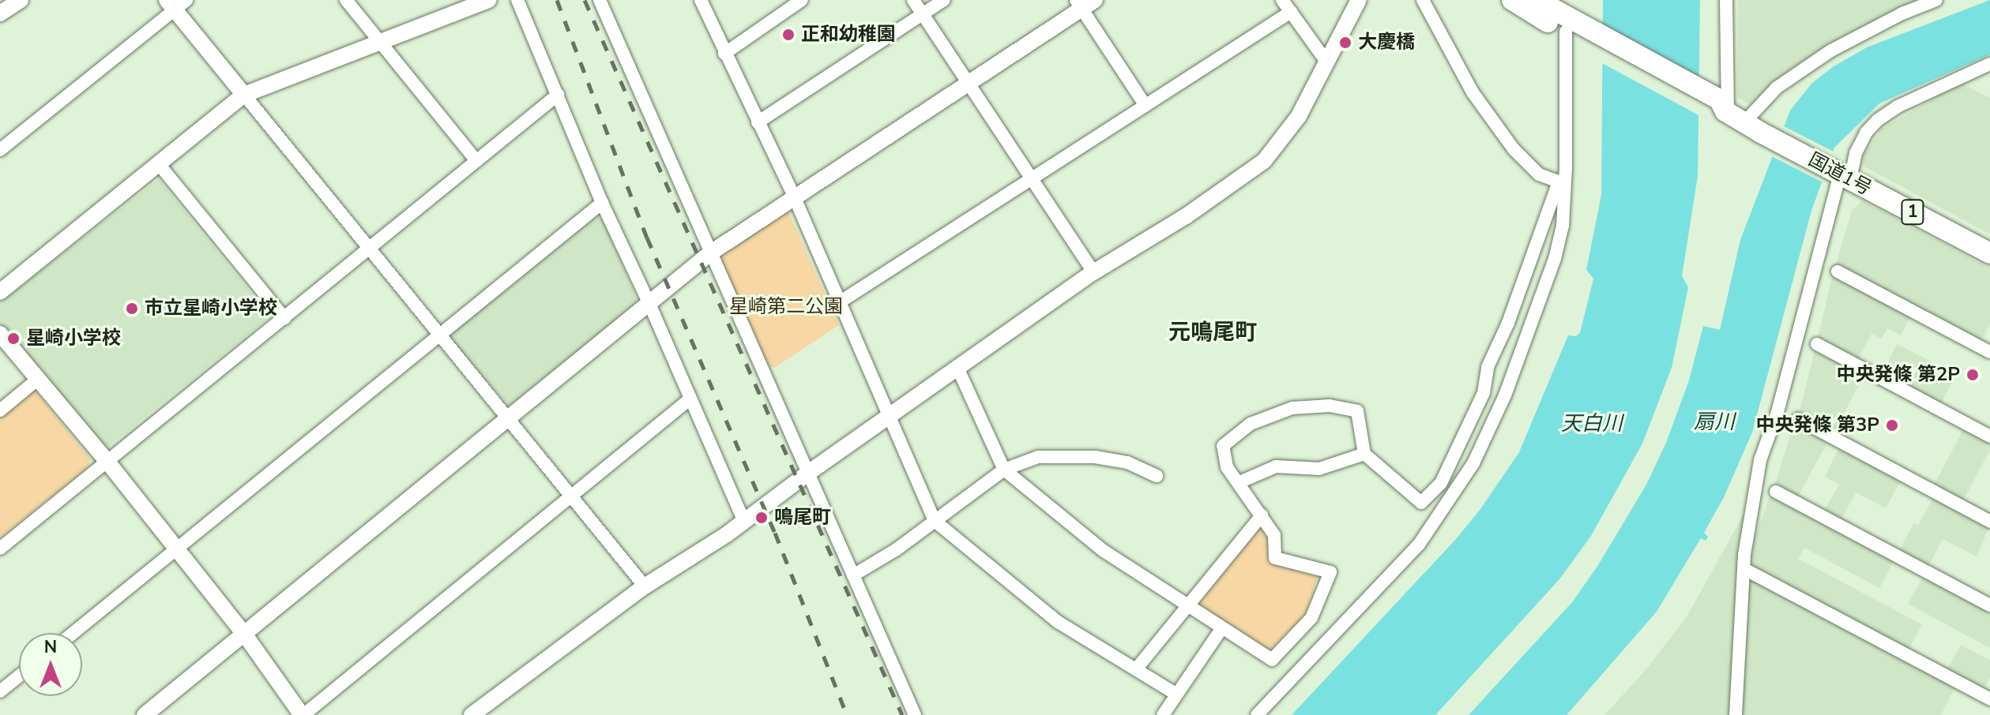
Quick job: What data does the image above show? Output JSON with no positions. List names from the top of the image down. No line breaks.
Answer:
{"streets":{"highway":["国道1号","1"]},"districts":["元鳴尾町"],"water":["扇川","天白川"],"parks":["星崎第二公園"],"places":["正和幼稚園","大慶橋","市立星崎小学校","星崎小学校","中央発條 第2P","中央発條 第3P","鳴尾町"],"north":"top"}
